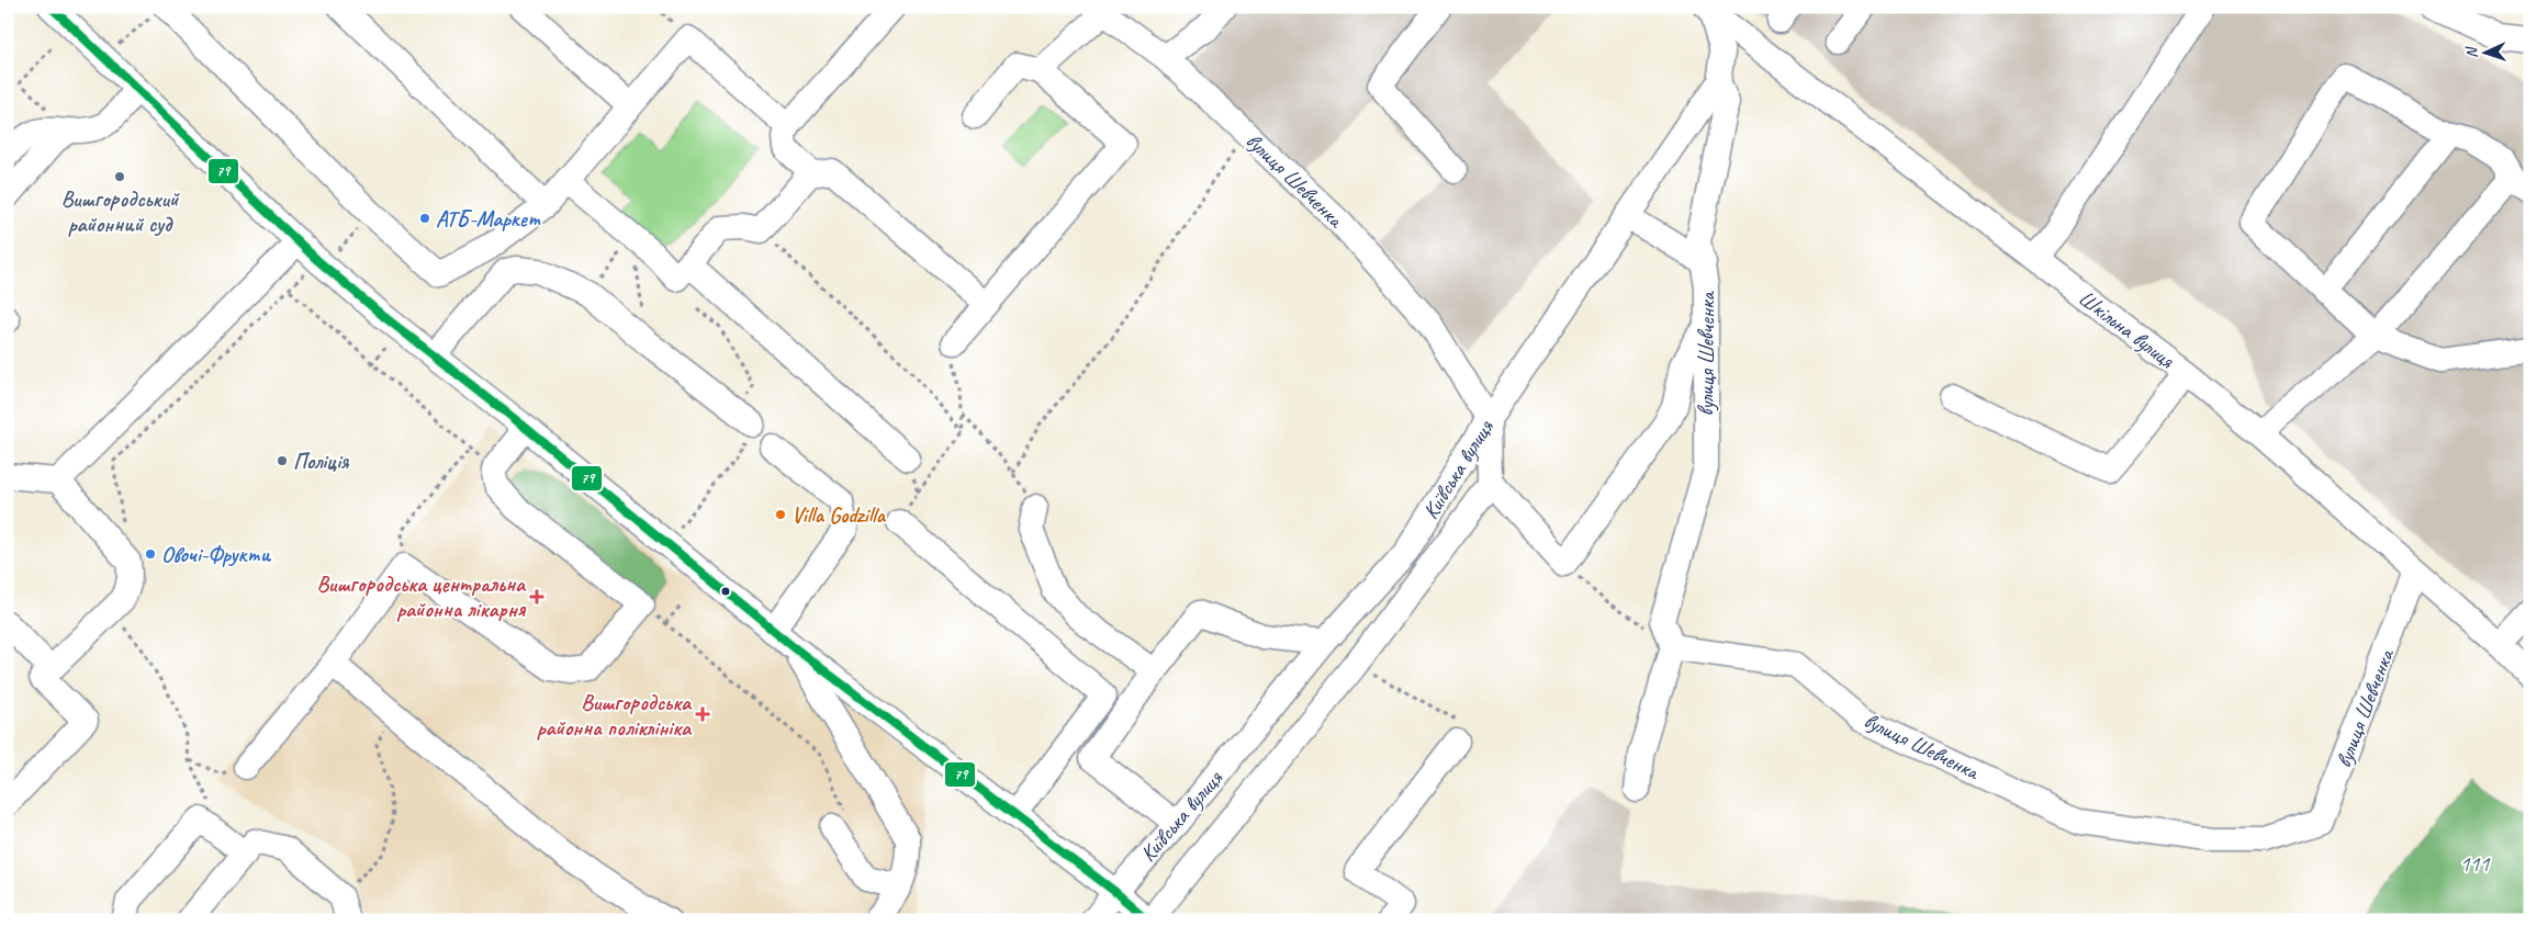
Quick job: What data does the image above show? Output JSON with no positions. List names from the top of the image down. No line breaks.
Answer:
{"streets":{"street":["вулиця Шевченка","Шкільна вулиця","Київська вулиця"]},"crossings":[["вулиця Шевченка","Шкільна вулиця"],["вулиця Шевченка","Київська вулиця"],["Шкільна вулиця","Київська вулиця"]],"parks":["111"],"places":{"other":["Вишгородський районний суд","АТБ-Маркет","Поліція","Villa Godzilla","Овочі-Фрукти"],"health":["Вишгородська центральна районна лікарня","Вишгородська районна поліклініка"]},"lines":["transit line 79"],"north":"left"}
